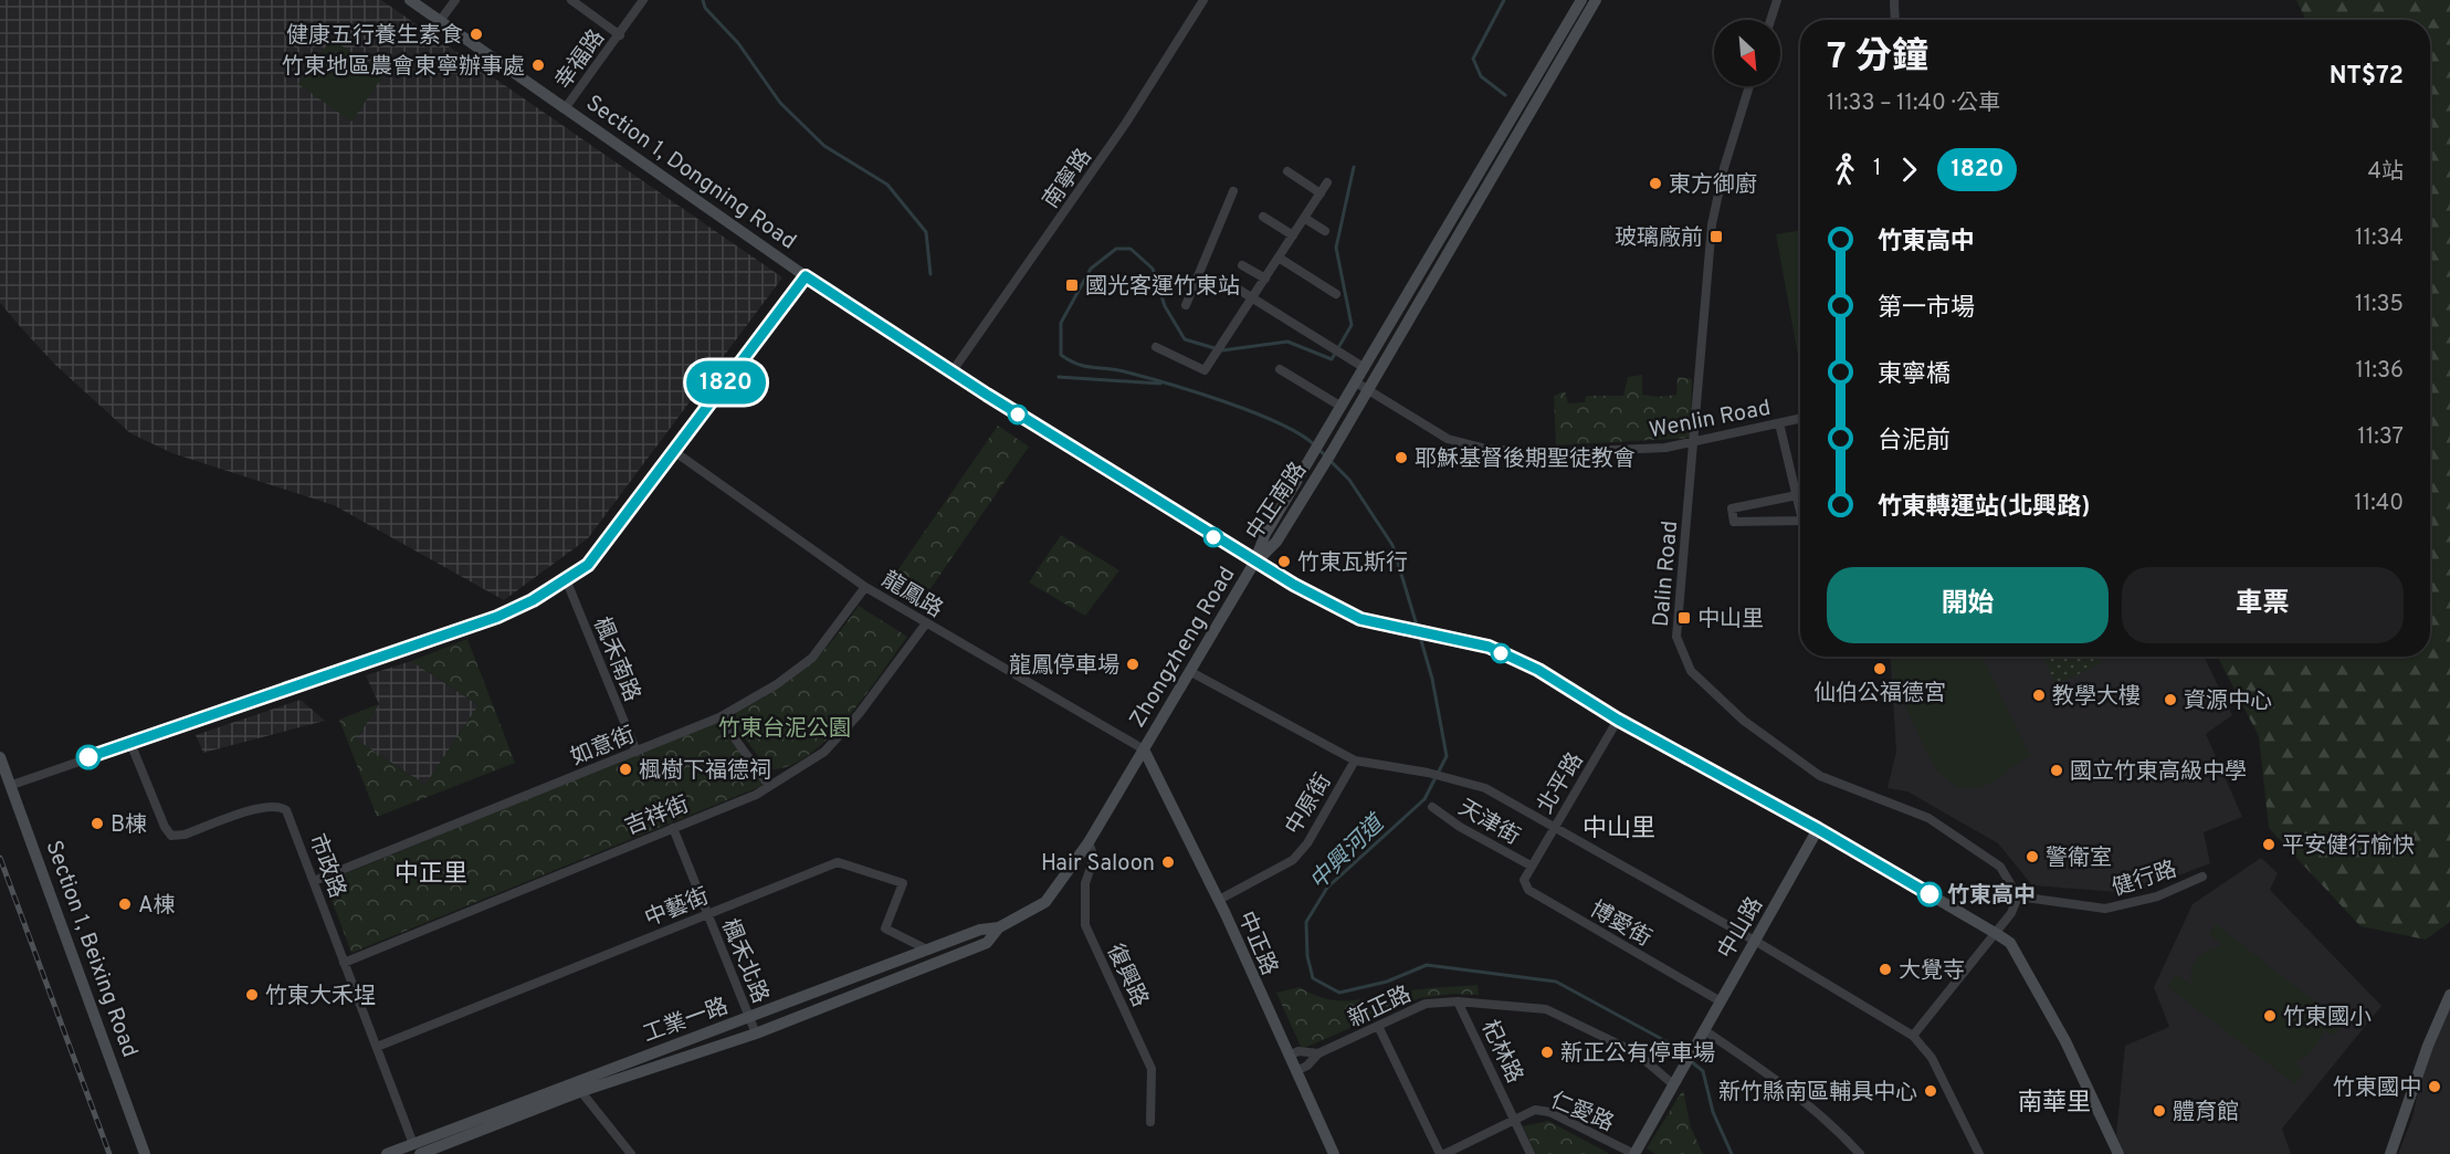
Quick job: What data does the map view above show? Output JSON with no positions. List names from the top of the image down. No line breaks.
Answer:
{"streets":{"street":["幸福路","Section 1, Dongning Road","南寧路","Wenlin Road","中正南路","Dalin Road","龍鳳路","Zhongzheng Road","楓禾南路","如意街","北平路","中原街","吉祥街","天津街","市政路","健行路","中藝街","博愛街","中山路","中正路","Section 1, Beixing Road","楓禾北路","復興路","新正路","工業一路","杞林路","仁愛路"]},"crossings":[["幸福路","Section 1, Dongning Road"],["Section 1, Dongning Road","南寧路"],["Section 1, Dongning Road","中正南路"],["Section 1, Dongning Road","Zhongzheng Road"],["Section 1, Dongning Road","北平路"],["Section 1, Dongning Road","中山路"],["Wenlin Road","中正南路"],["Wenlin Road","Dalin Road"],["中正南路","Zhongzheng Road"],["Dalin Road","健行路"],["龍鳳路","Zhongzheng Road"],["龍鳳路","如意街"],["龍鳳路","吉祥街"],["龍鳳路","中正路"],["龍鳳路","工業一路"],["Zhongzheng Road","中正路"],["Zhongzheng Road","工業一路"],["楓禾南路","如意街"],["如意街","市政路"],["北平路","天津街"],["北平路","博愛街"],["中原街","中正路"],["吉祥街","市政路"],["吉祥街","楓禾北路"],["天津街","博愛街"],["市政路","中藝街"],["市政路","工業一路"],["中藝街","楓禾北路"],["中藝街","工業一路"],["博愛街","中山路"],["中山路","新正路"],["中正路","新正路"],["中正路","工業一路"],["楓禾北路","工業一路"],["復興路","工業一路"],["新正路","杞林路"],["杞林路","仁愛路"]],"districts":["中山里","中正里","南華里"],"water":["中興河道"],"parks":["竹東台泥公園"],"places":{"other":["健康五行養生素食","竹東地區農會東寧辦事處","東方御廚","耶穌基督後期聖徒教會","竹東瓦斯行","龍鳳停車場","仙伯公福德宮","教學大樓","資源中心","楓樹下福德祠","國立竹東高級中學","B棟","平安健行愉快","警衛室","Hair Saloon","竹東高中","A棟","大覺寺","竹東大禾埕","竹東國小","新正公有停車場","竹東國中","新竹縣南區輔具中心","體育館"],"transit":["玻璃廠前","國光客運竹東站","中山里"]},"lines":["bus line 1820"],"north":"bottom right","page":{"on_map":"1820","heading":["7 分鐘","11:33 – 11:40 · 公車","NT$72"],"legs":["1","1820","4站"],"list":[{"name":"竹東高中","value":"11:34"},{"name":"第一市場","value":"11:35"},{"name":"東寧橋","value":"11:36"},{"name":"台泥前","value":"11:37"},{"name":"竹東轉運站(北興路)","value":"11:40"}],"buttons":["開始","車票"]}}
